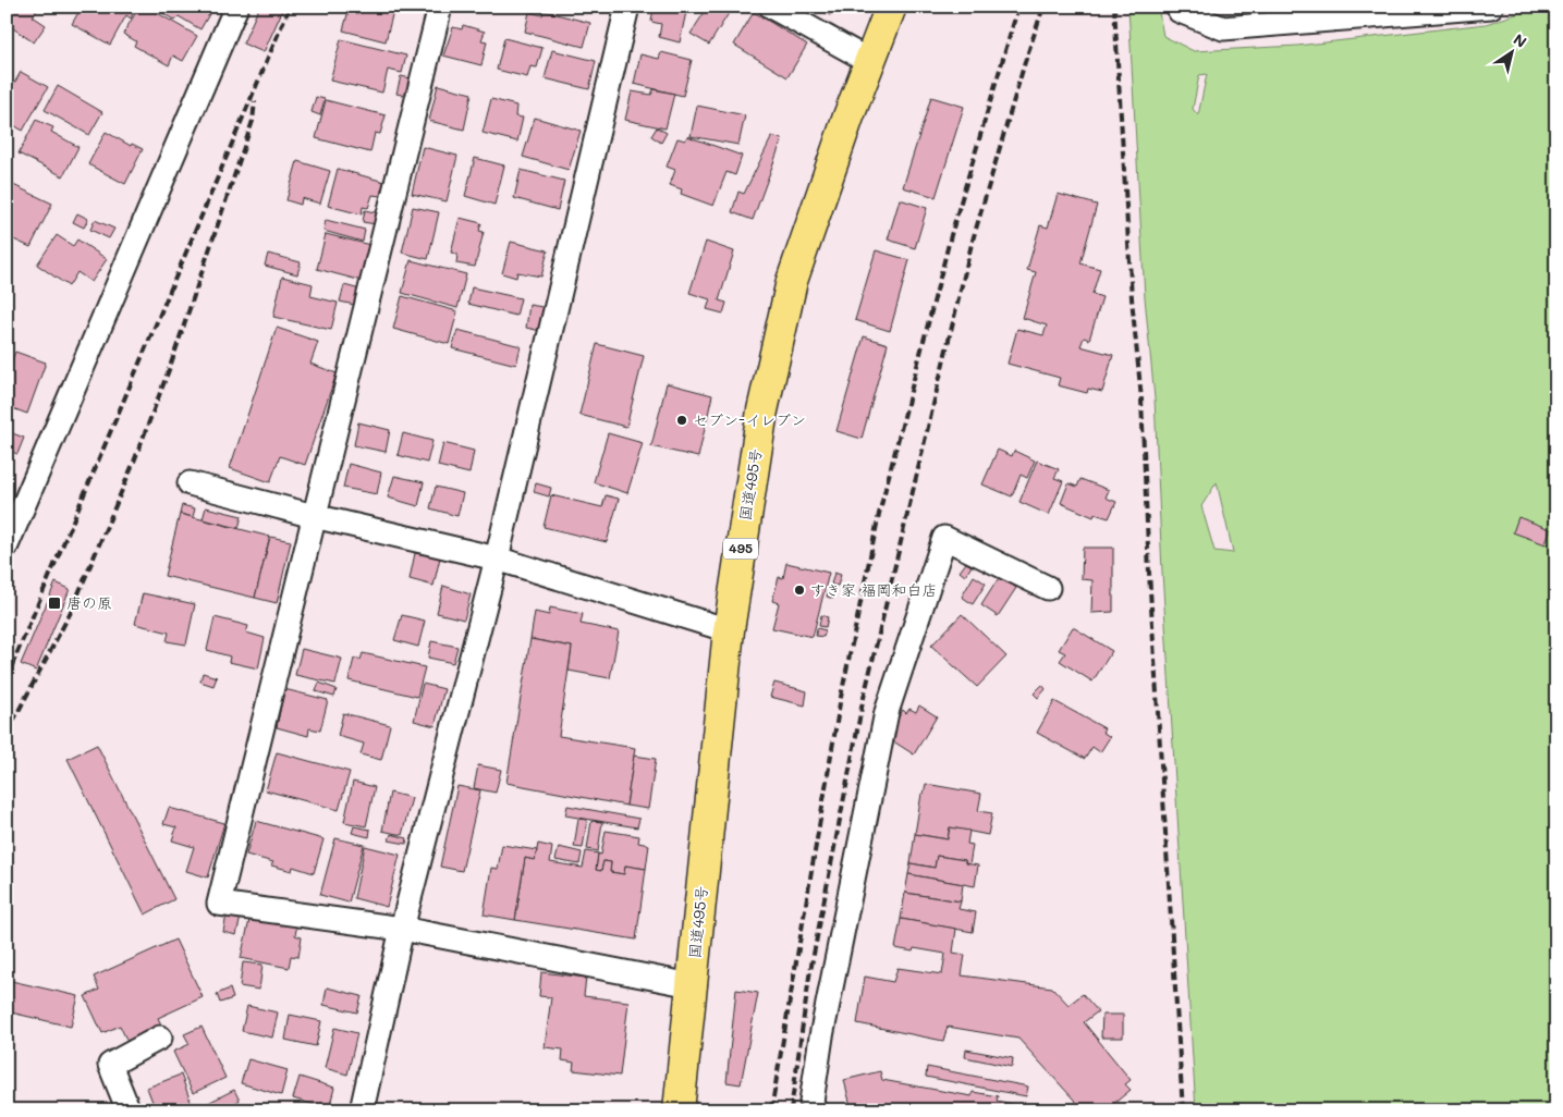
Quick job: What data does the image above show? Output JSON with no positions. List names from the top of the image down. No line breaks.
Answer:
{"streets":{"highway":["国道495号","495"]},"places":{"other":["セブン-イレブン","すき家 福岡和白店"],"transit":["唐の原"]},"north":"top right"}
